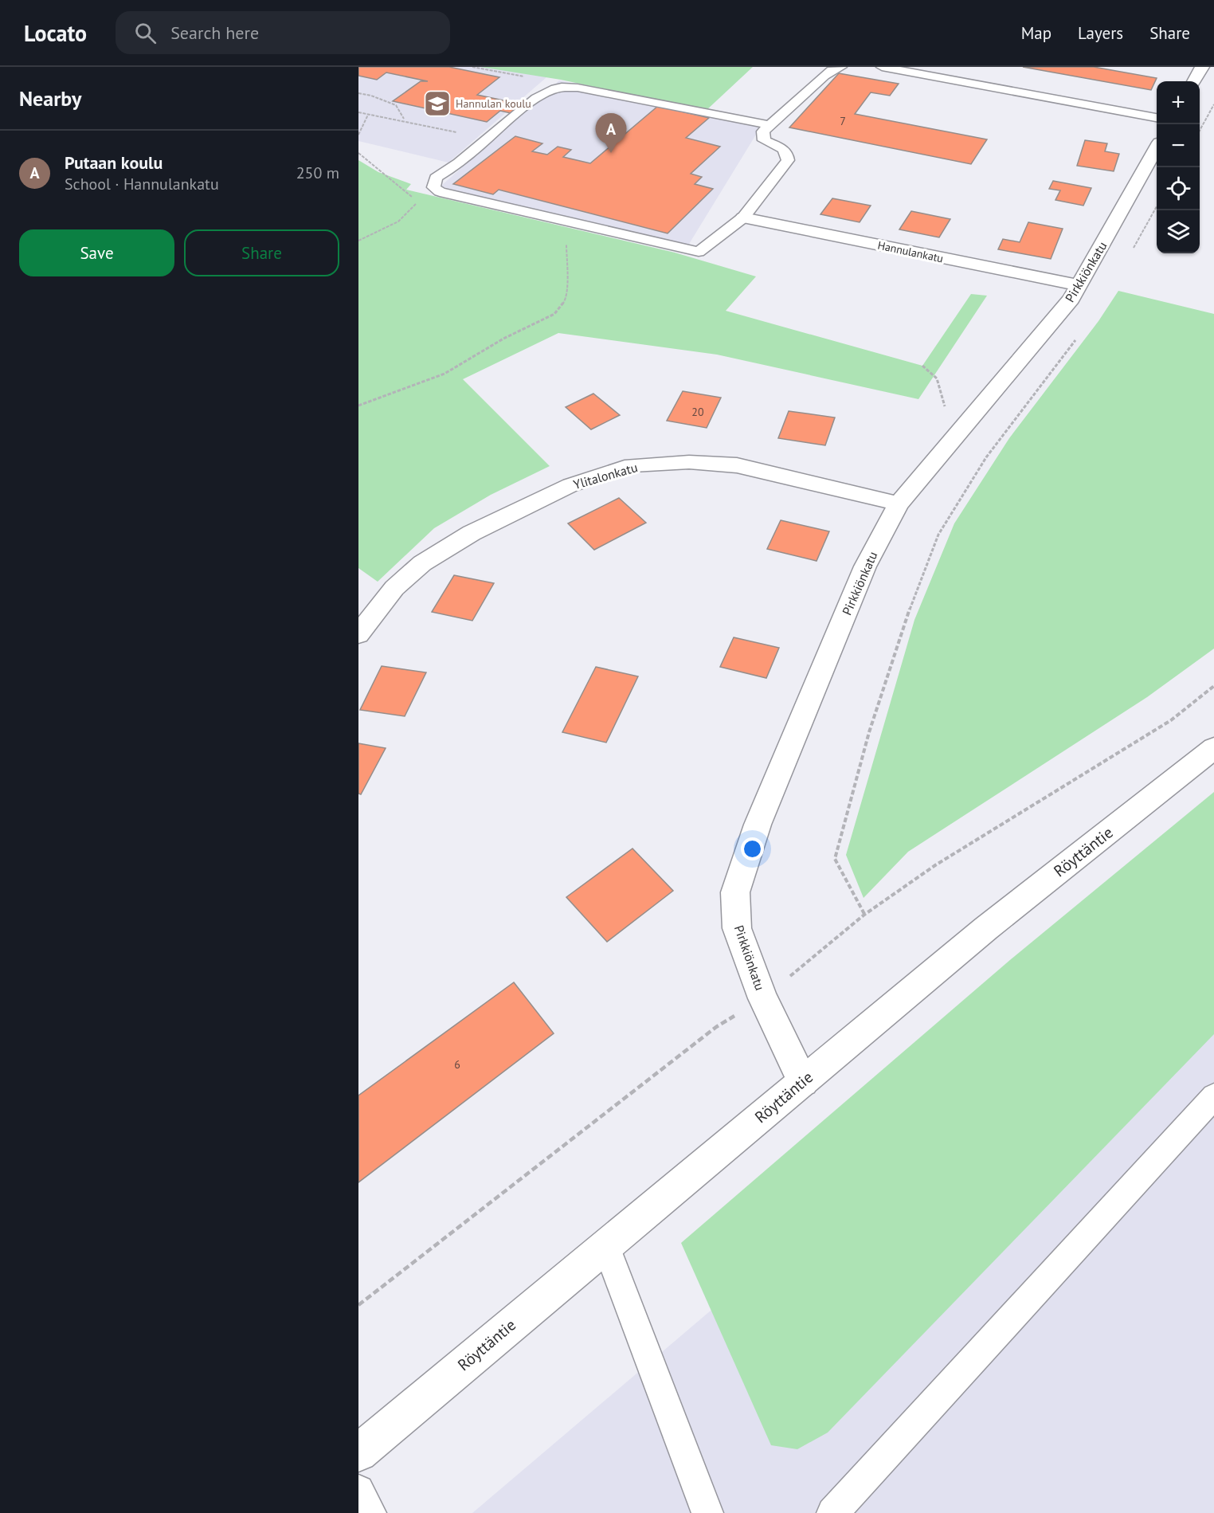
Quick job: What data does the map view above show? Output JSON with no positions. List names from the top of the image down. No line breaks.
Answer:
{"streets":{"street":["Hannulankatu","Pirkkiönkatu","Ylitalonkatu","Röyttäntie"]},"crossings":[["Hannulankatu","Pirkkiönkatu"],["Pirkkiönkatu","Ylitalonkatu"],["Pirkkiönkatu","Röyttäntie"]],"places":{"school or university":["Hannulan koulu"]},"house_numbers":["7","20","6"],"page":{"header":"Locato","search":"Search here","nav":["Map","Layers","Share"],"heading":"Nearby","map_buttons":["+","−"],"pins":"A","list":[{"mark":"A","name":"Putaan koulu","note":"School · Hannulankatu","value":"250 m"}],"buttons":["Save","Share"]}}
